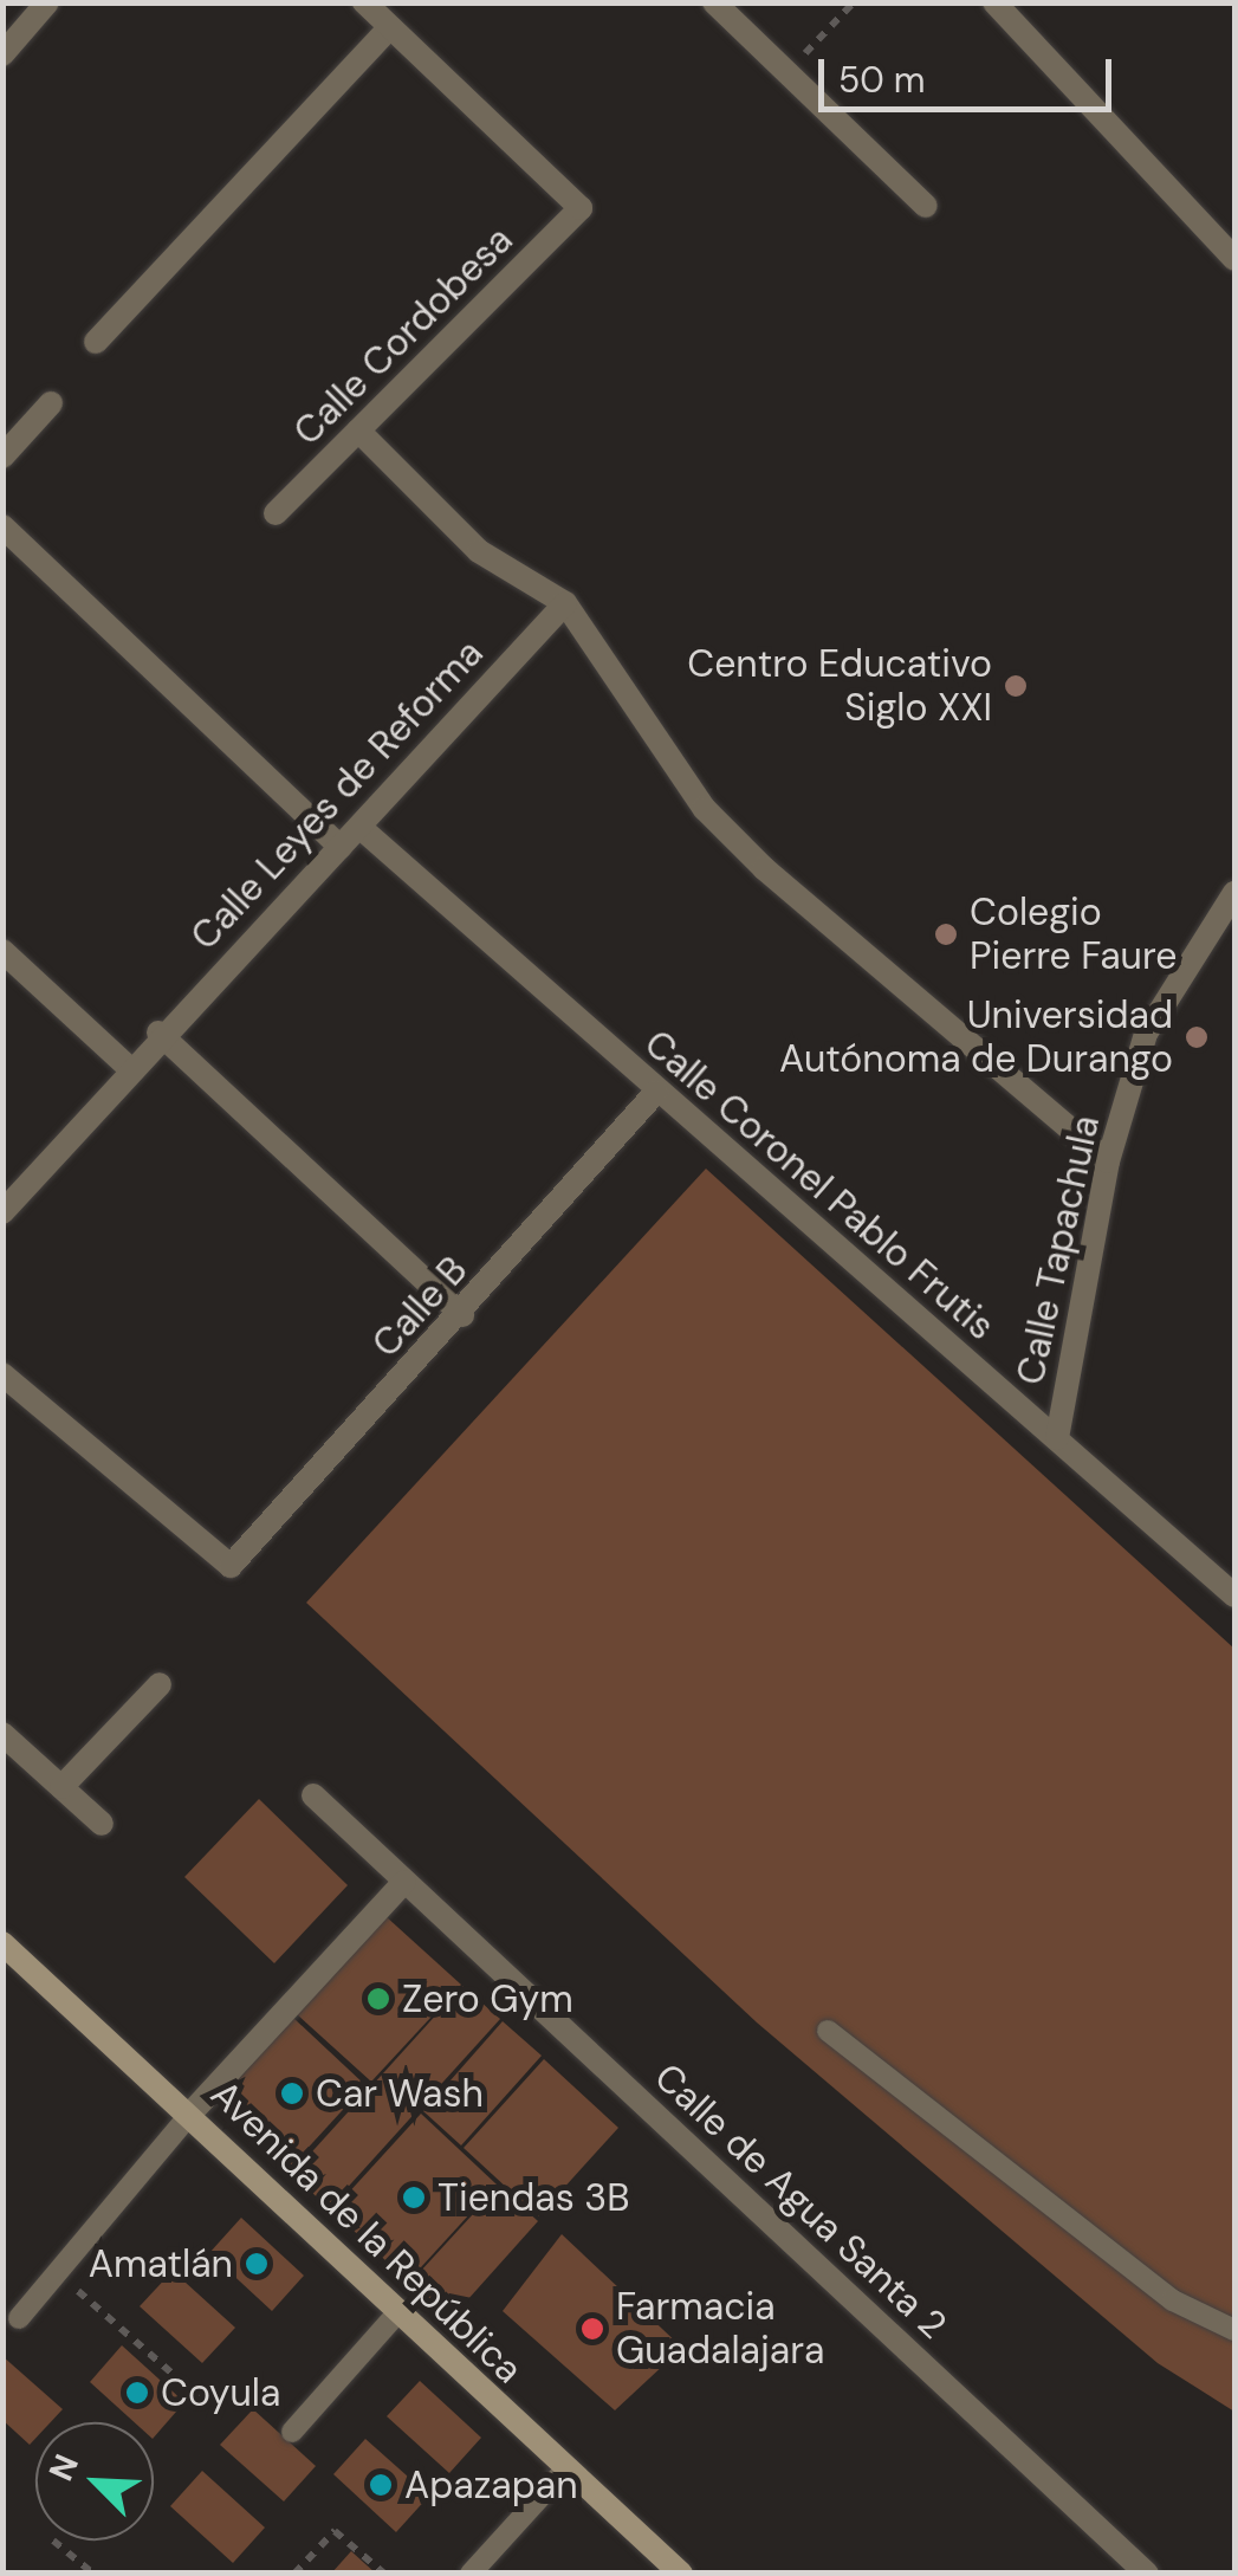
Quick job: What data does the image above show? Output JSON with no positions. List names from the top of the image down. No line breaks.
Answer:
{"streets":{"main road":["Avenida de la República"],"street":["Calle Cordobesa","Calle Leyes de Reforma","Calle Coronel Pablo Frutis","Calle Tapachula","Calle B","Calle de Agua Santa 2"]},"crossings":[["Calle Leyes de Reforma","Calle Coronel Pablo Frutis"],["Calle Coronel Pablo Frutis","Calle Tapachula"],["Calle Coronel Pablo Frutis","Calle B"]],"places":["Centro Educativo Siglo XXI","Colegio Pierre Faure","Universidad Autónoma de Durango","Zero Gym","Car Wash","Tiendas 3B","Amatlán","Farmacia Guadalajara","Coyula","Apazapan"],"scale_bar":"50 m","north":"top left"}
